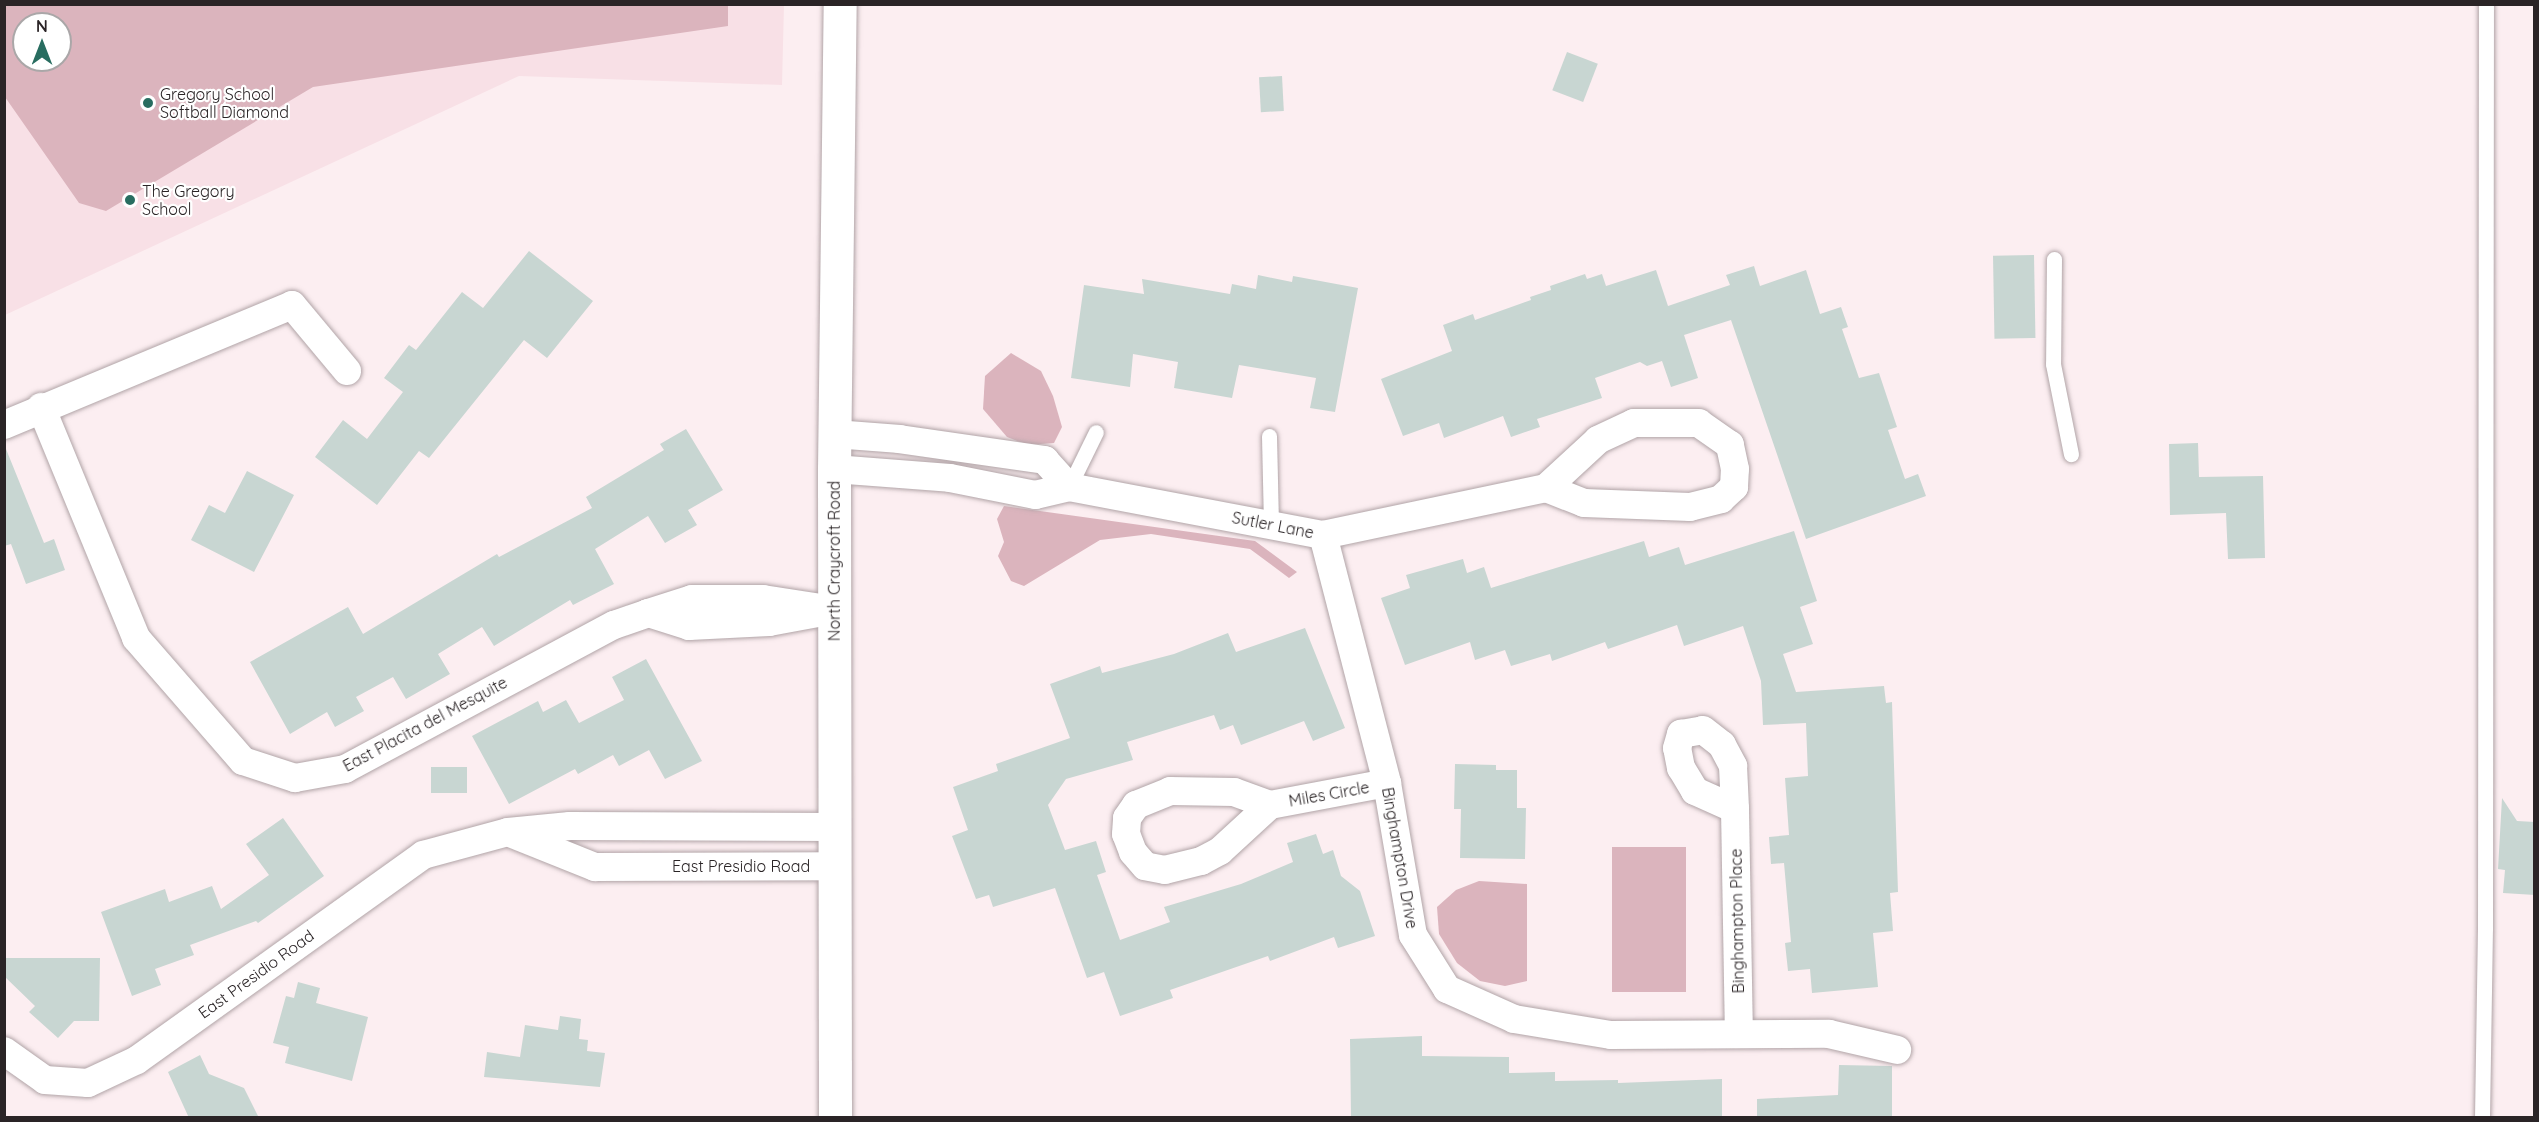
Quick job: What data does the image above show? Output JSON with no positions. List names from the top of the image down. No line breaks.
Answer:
{"streets":{"main road":["North Craycroft Road"],"street":["Sutler Lane","East Placita del Mesquite","Miles Circle","Binghampton Drive","East Presidio Road","Binghampton Place"]},"crossings":[["Sutler Lane","North Craycroft Road"],["Sutler Lane","Binghampton Drive"],["North Craycroft Road","East Placita del Mesquite"],["North Craycroft Road","East Presidio Road"],["Miles Circle","Binghampton Drive"],["Binghampton Drive","Binghampton Place"]],"places":["Gregory School Softball Diamond","The Gregory School"],"north":"top"}
